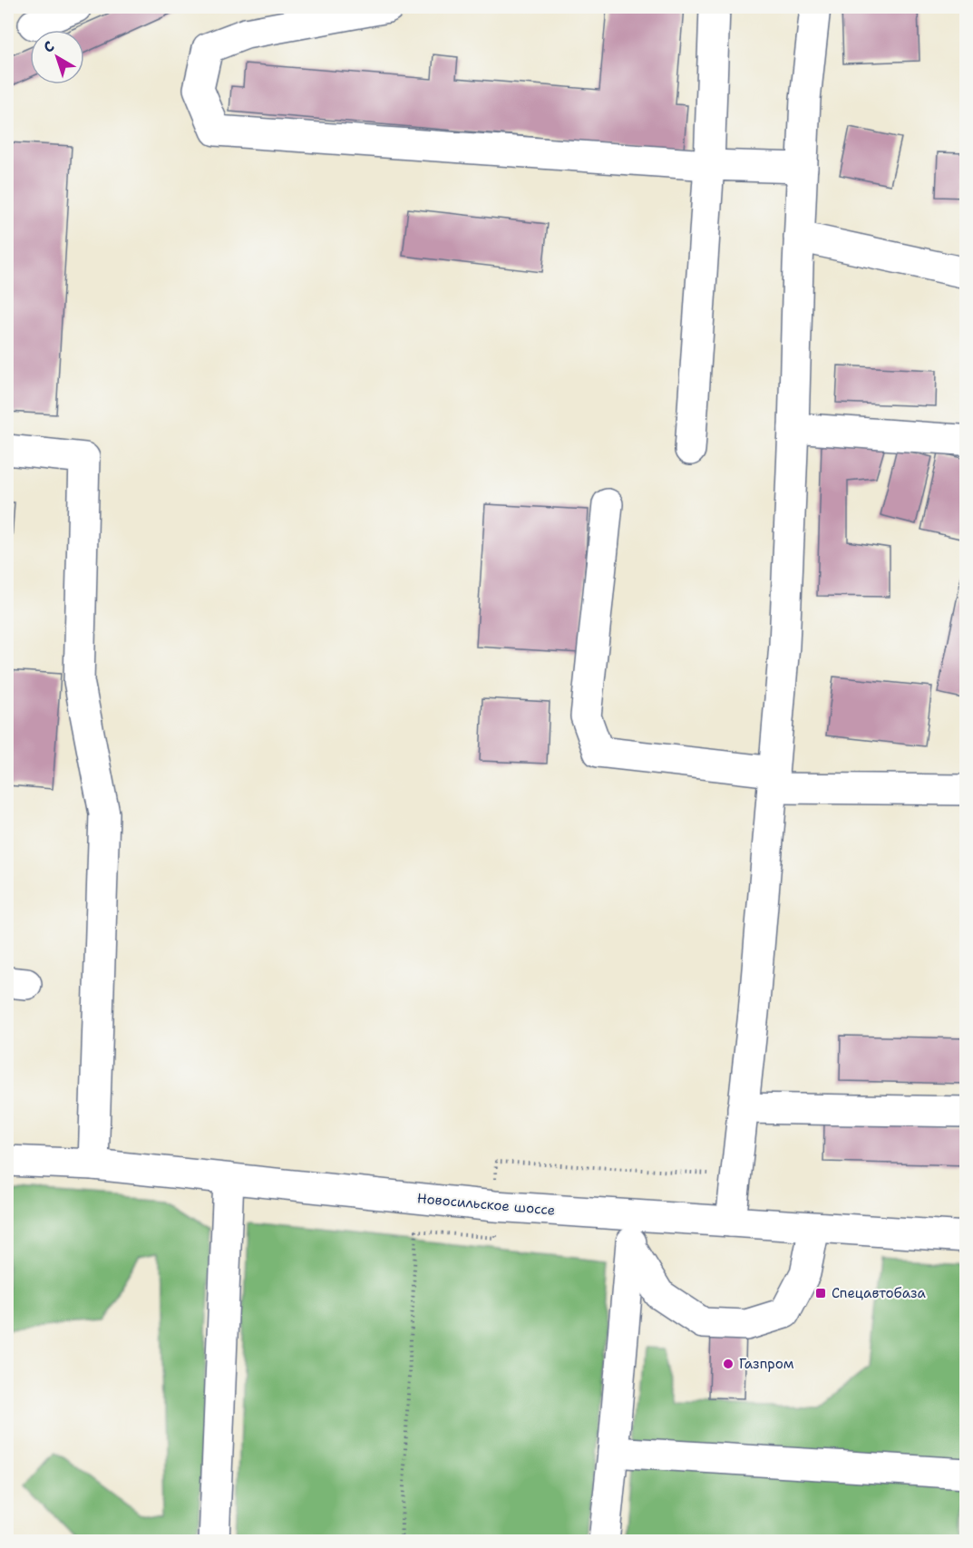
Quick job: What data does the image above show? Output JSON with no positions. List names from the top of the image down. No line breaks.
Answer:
{"streets":{"street":["Новосильское шоссе"]},"places":{"transit":["Спецавтобаза"],"other":["Газпром"]},"north":"top left"}
